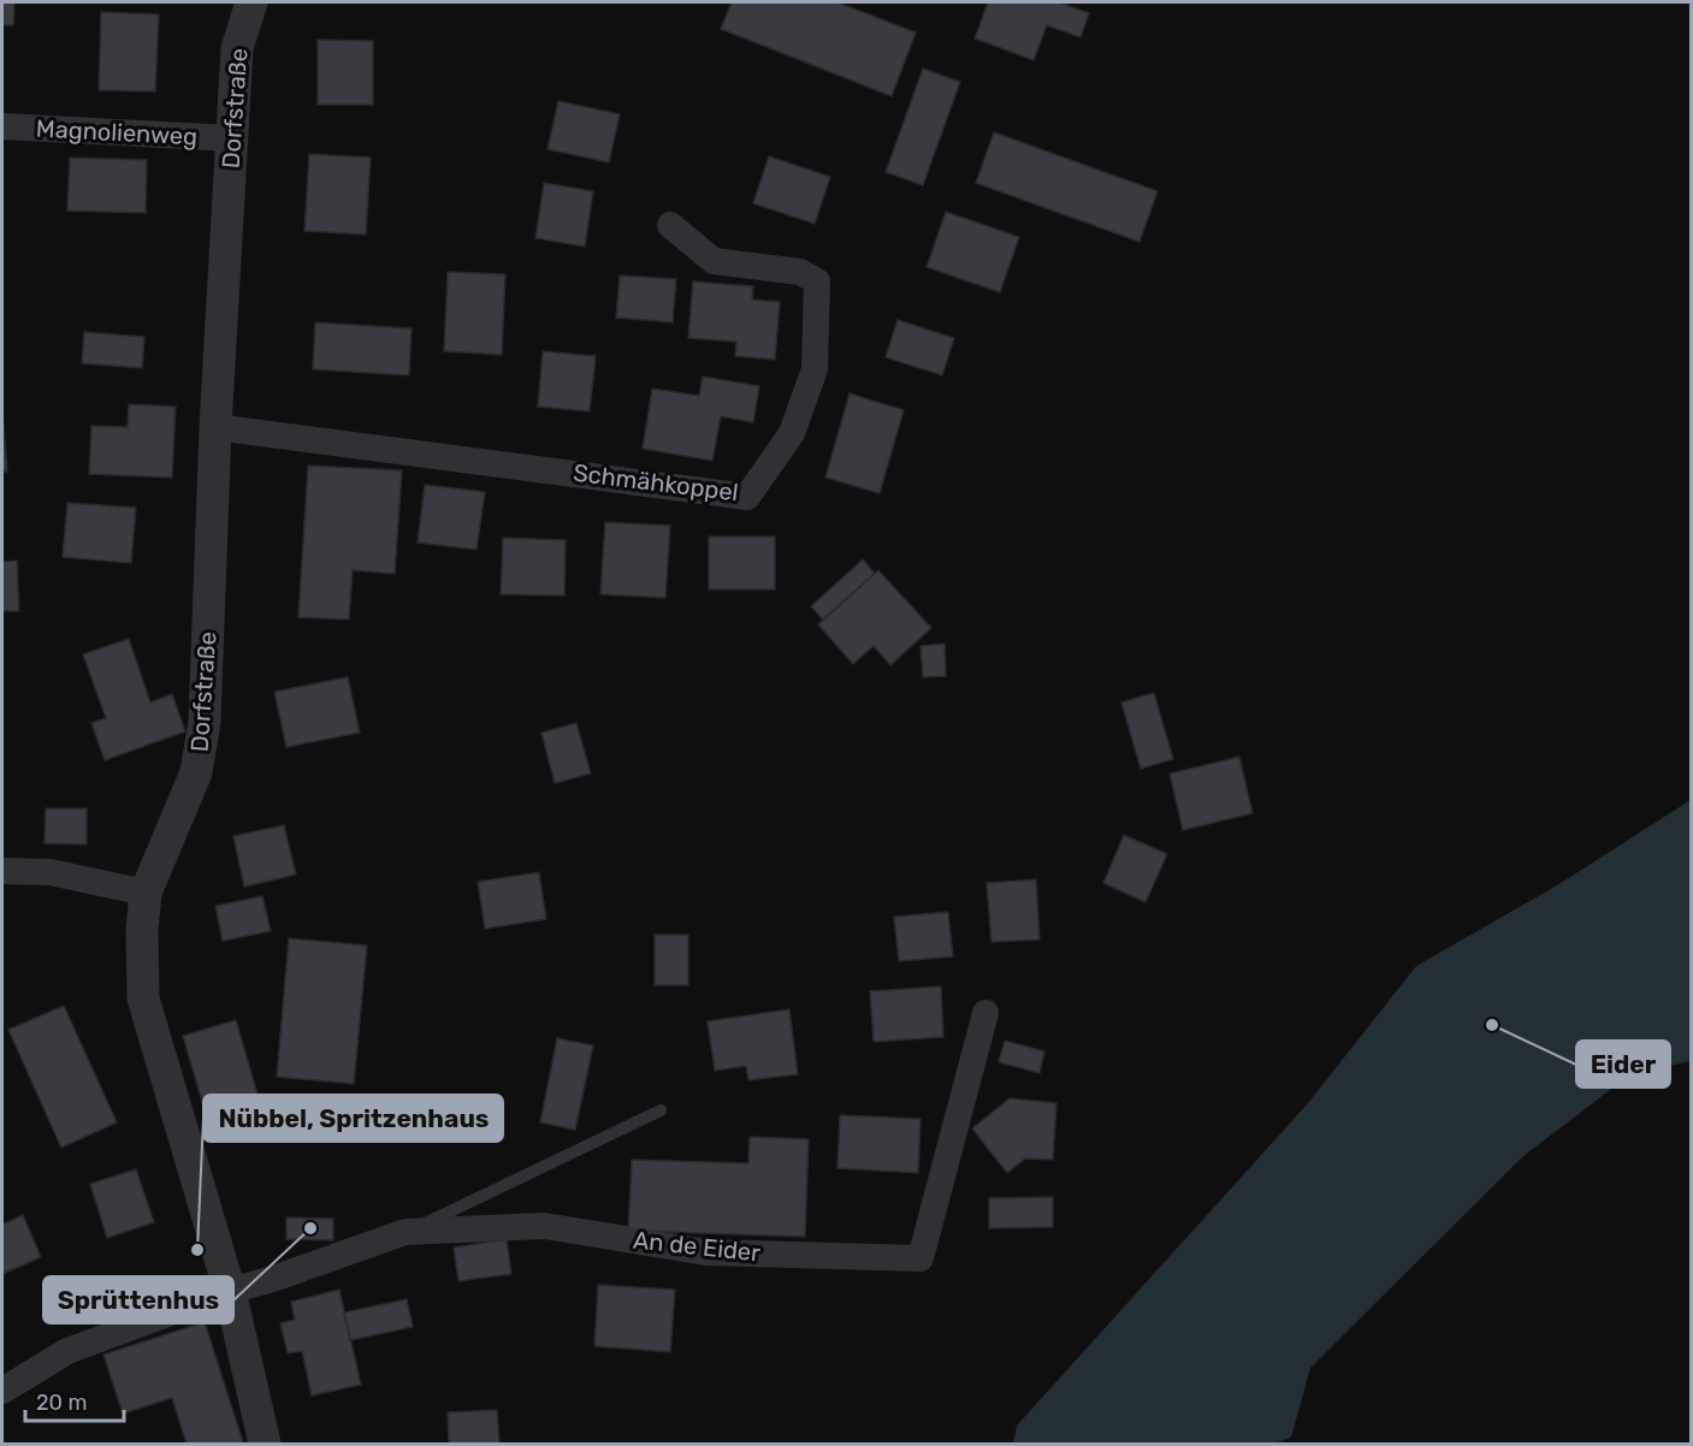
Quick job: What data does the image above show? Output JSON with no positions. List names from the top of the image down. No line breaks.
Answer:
{"streets":{"street":["Dorfstraße","Magnolienweg","Schmähkoppel","An de Eider"]},"crossings":[["Dorfstraße","Magnolienweg"],["Dorfstraße","Schmähkoppel"],["Dorfstraße","An de Eider"]],"places":["Eider","Sprüttenhus","Nübbel, Spritzenhaus"],"scale_bar":"20 m"}
